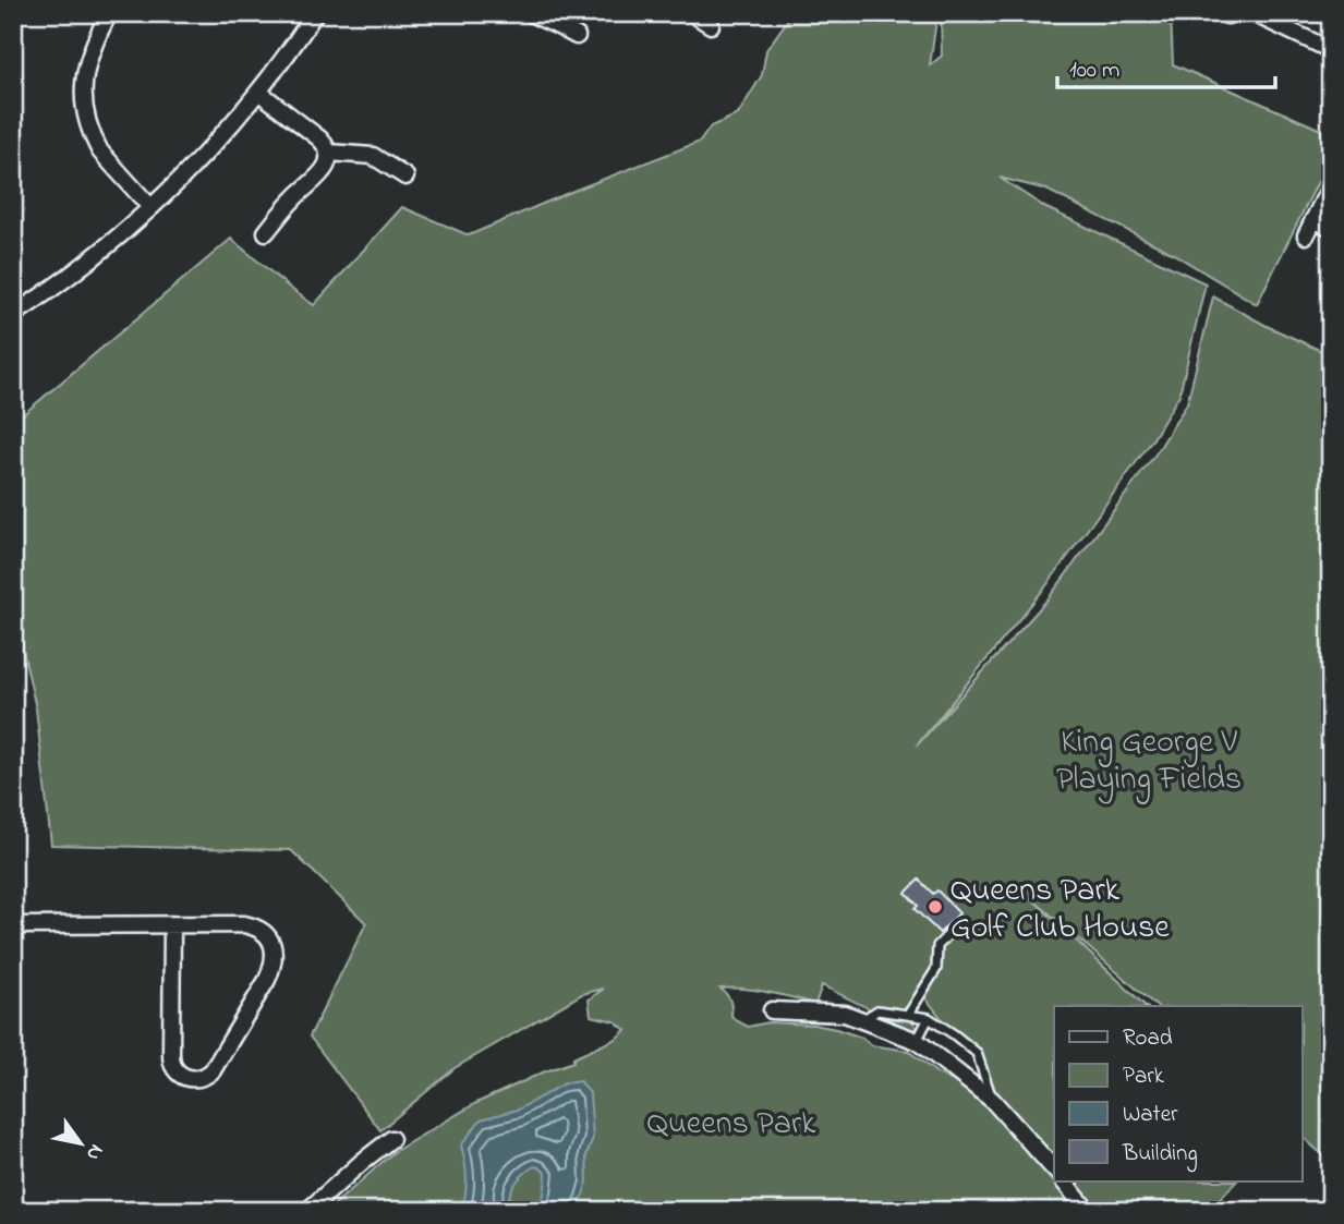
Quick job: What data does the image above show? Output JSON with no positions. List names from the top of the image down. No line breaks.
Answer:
{"parks":["King George V Playing Fields","Queens Park"],"places":["Queens Park Golf Club House"],"legend":["Road","Park","Water","Building"],"scale_bar":"100 m","north":"bottom right"}
